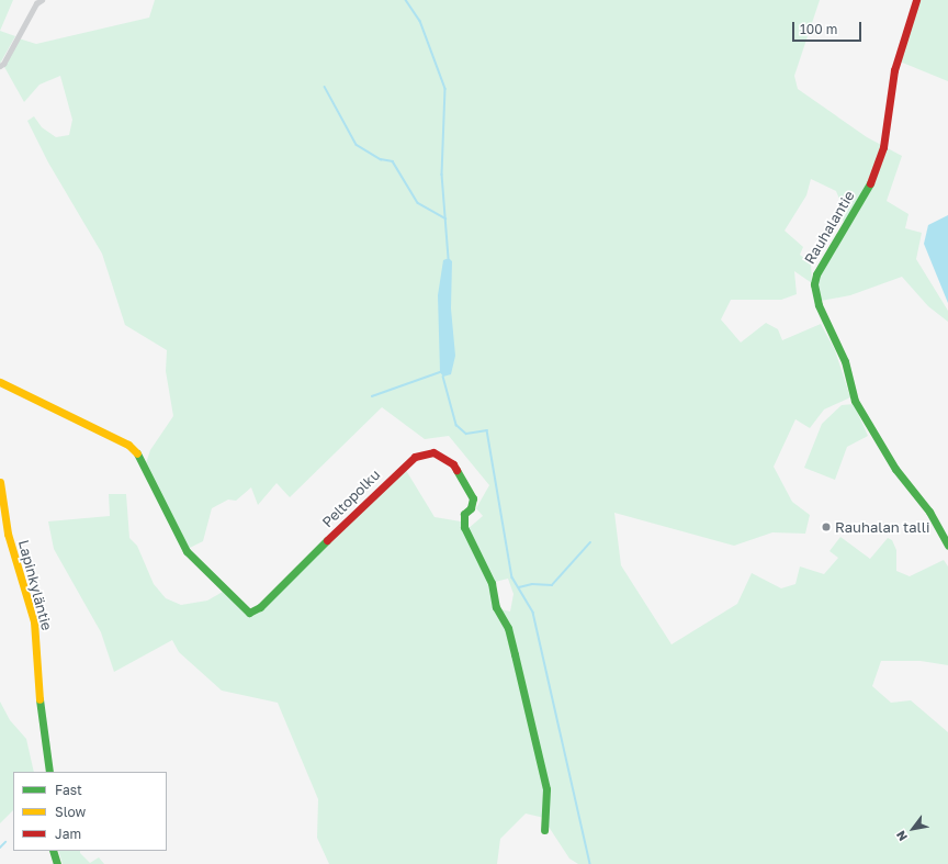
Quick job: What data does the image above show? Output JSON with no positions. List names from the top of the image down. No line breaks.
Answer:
{"streets":{"street":["Rauhalantie","Peltopolku","Lapinkyläntie"]},"places":["Rauhalan talli"],"legend":["Fast","Slow","Jam"],"scale_bar":"100 m","north":"bottom left"}
